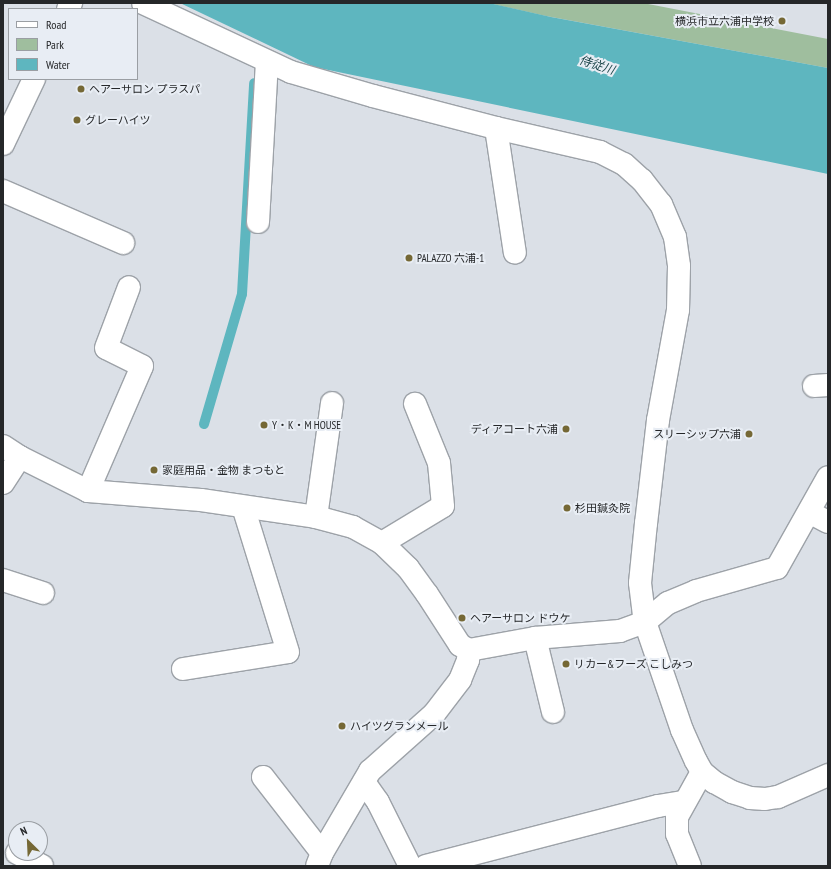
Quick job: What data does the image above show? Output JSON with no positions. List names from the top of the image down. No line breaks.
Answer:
{"water":["侍従川"],"places":["横浜市立六浦中学校","ヘアーサロン プラスパ","グレーハイツ","PALAZZO 六浦-1","Y・K・M HOUSE","ディアコート六浦","スリーシップ六浦","家庭用品・金物 まつもと","杉田鍼灸院","ヘアーサロン ドウケ","リカー&フーズ こしみつ","ハイツグランメール"],"legend":["Road","Park","Water"],"north":"top left"}
